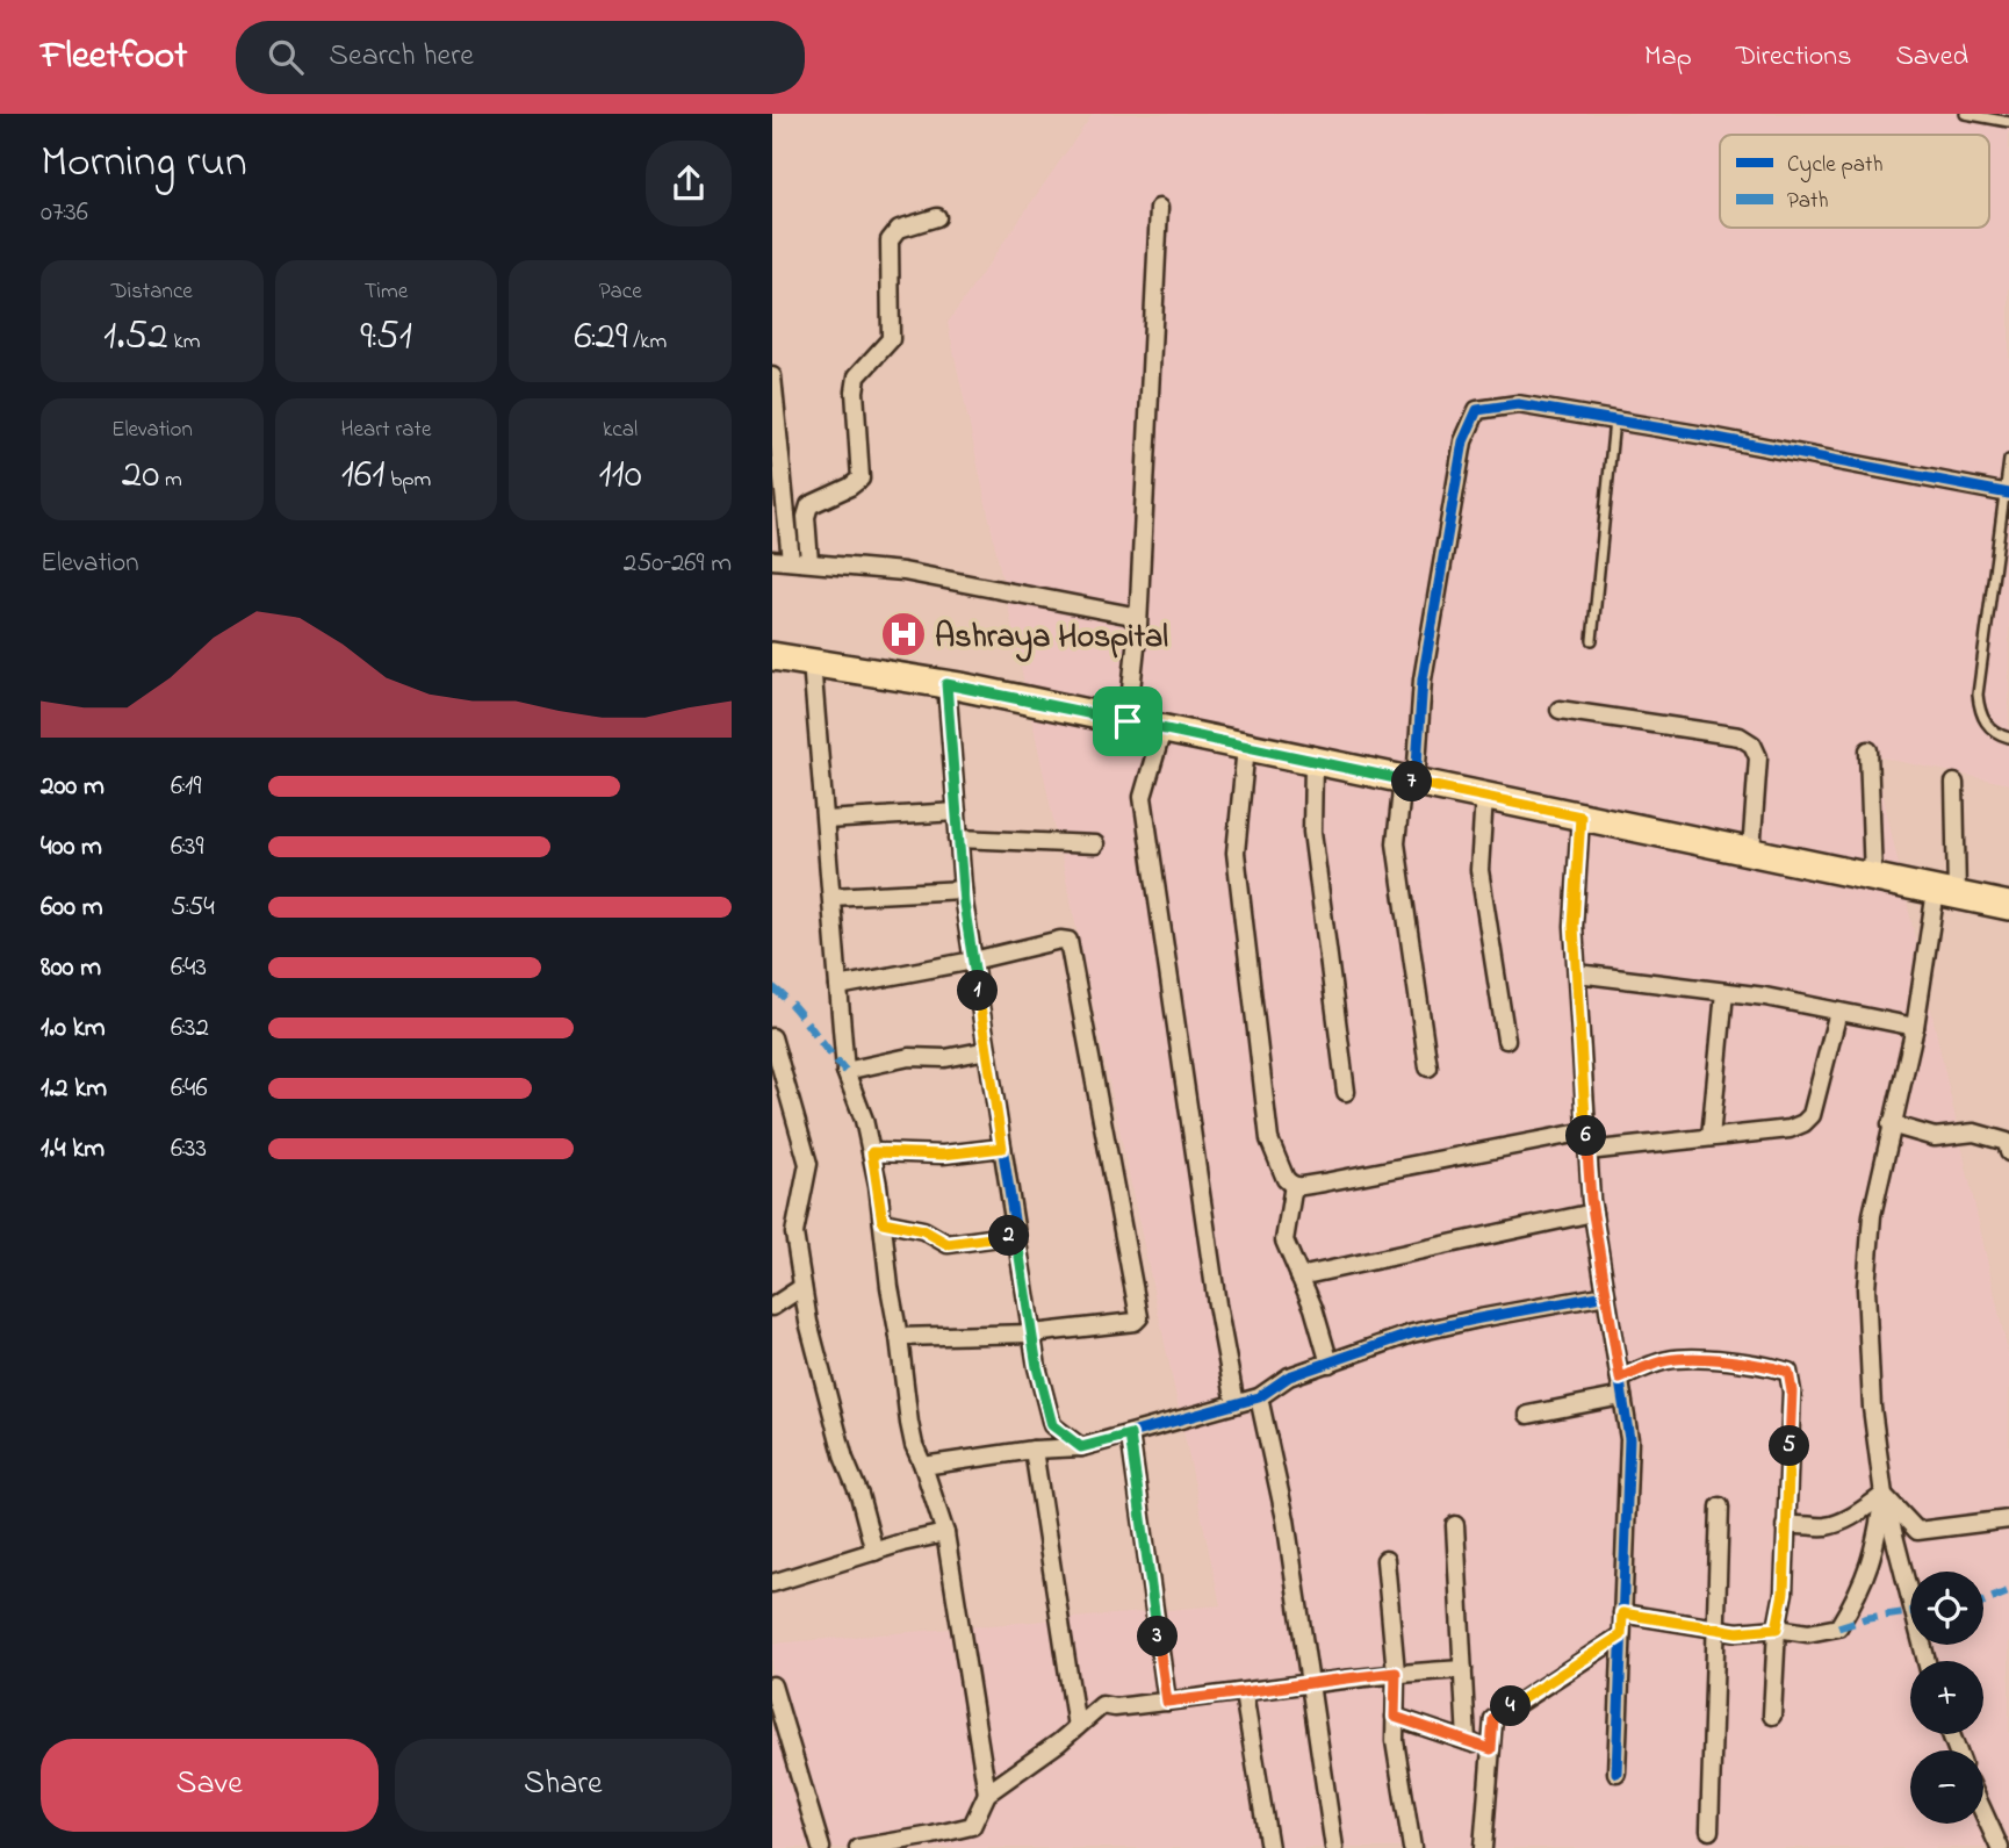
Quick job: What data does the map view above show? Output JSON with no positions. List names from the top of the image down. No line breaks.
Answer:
{"places":{"hospital":["Ashraya Hospital"]},"legend":["Cycle path","Path"],"page":{"header":"Fleetfoot","search":"Search here","nav":["Map","Directions","Saved"],"heading":["Morning run","07:36"],"stats":[["Distance","1.52 km"],["Time","9:51"],["Pace","6:29 /km"],["Elevation","20 m"],["Heart rate","161 bpm"],["kcal","110"]],"chart":["Elevation","250–269 m"],"list":[{"name":"200 m","note":"6:19"},{"name":"400 m","note":"6:39"},{"name":"600 m","note":"5:54"},{"name":"800 m","note":"6:43"},{"name":"1.0 km","note":"6:32"},{"name":"1.2 km","note":"6:46"},{"name":"1.4 km","note":"6:33"}],"pins":["7","1","6","2","5","3","4"],"map_buttons":["+","−"],"buttons":["Save","Share"]}}
